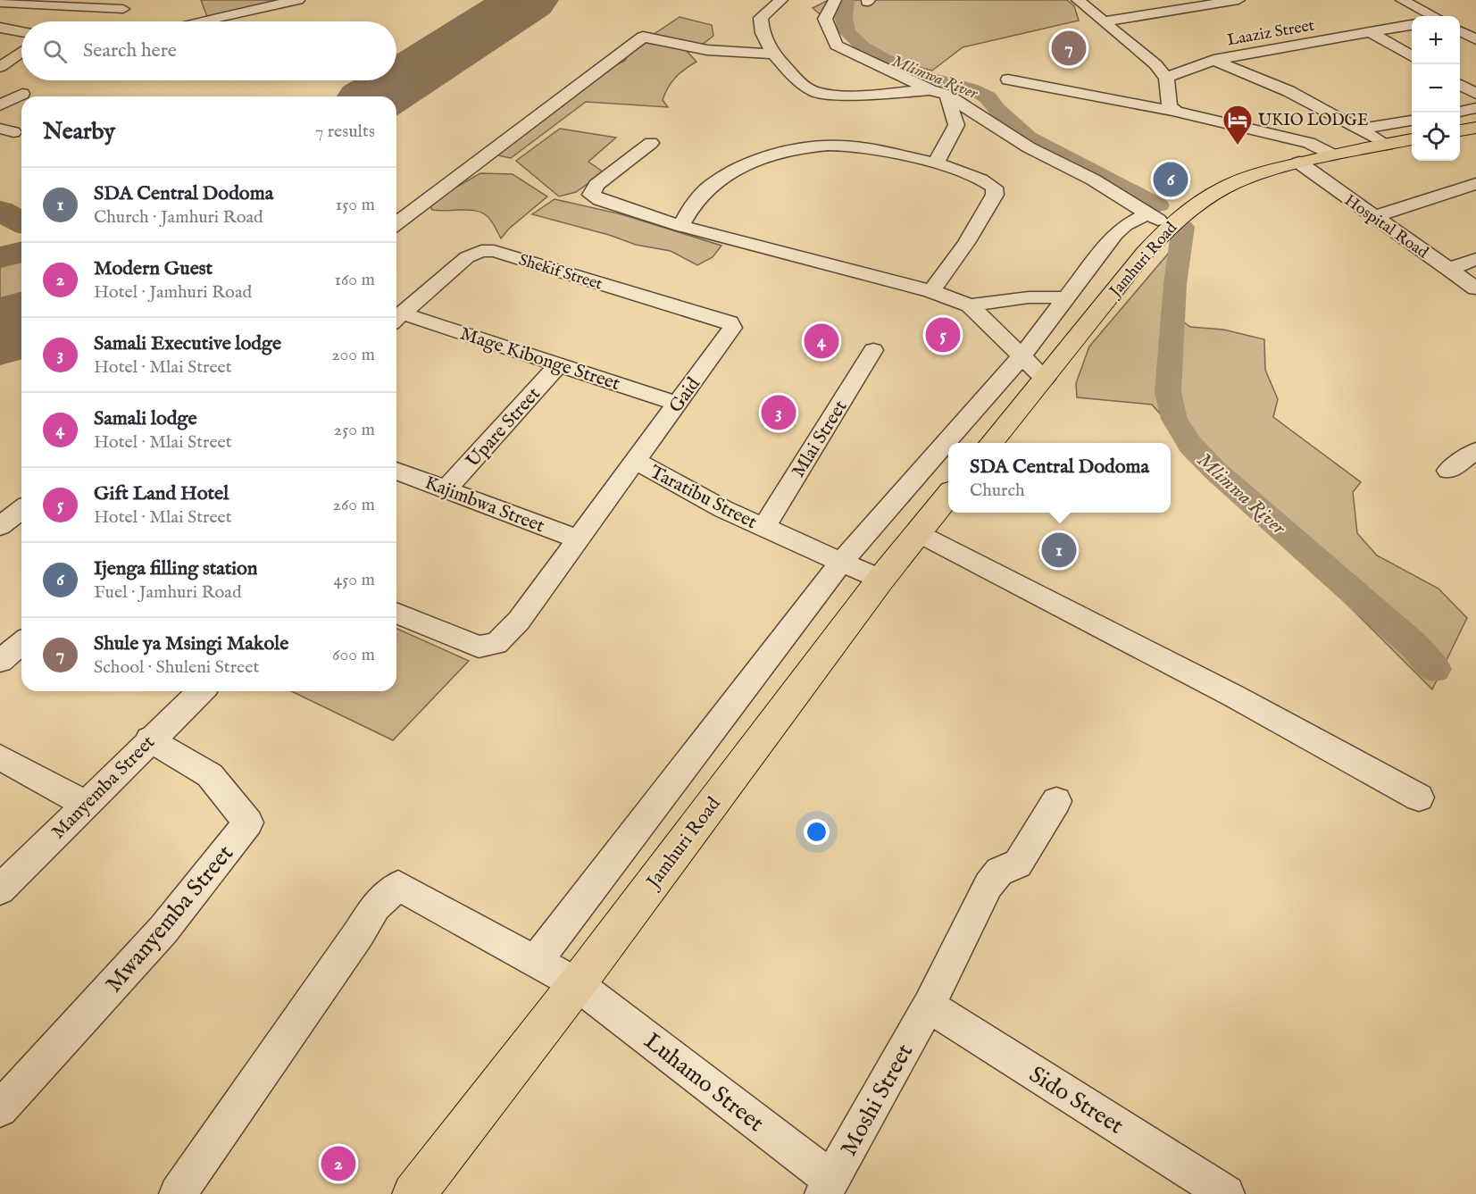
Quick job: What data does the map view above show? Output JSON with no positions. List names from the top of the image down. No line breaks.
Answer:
{"streets":{"main road":["Jamhuri Road"],"street":["Laaziz Street","Hospital Road","Shekif Street","Mage Kibonge Street","Gaid","Upare Street","Mlai Street","Taratibu Street","Kajimbwa Street","Manyemba Street","Mwanyemba Street","Luhamo Street","Moshi Street","Sido Street"]},"crossings":[["Hospital Road","Jamhuri Road"],["Jamhuri Road","Taratibu Street"],["Jamhuri Road","Luhamo Street"],["Shekif Street","Mage Kibonge Street"],["Shekif Street","Gaid"],["Mage Kibonge Street","Gaid"],["Mage Kibonge Street","Upare Street"],["Gaid","Taratibu Street"],["Upare Street","Kajimbwa Street"],["Mlai Street","Taratibu Street"],["Taratibu Street","Kajimbwa Street"],["Manyemba Street","Mwanyemba Street"],["Luhamo Street","Moshi Street"],["Moshi Street","Sido Street"]],"water":["Mlimwa River"],"places":{"hotel":["UKIO LODGE"]},"page":{"map_buttons":["+","−"],"search":"Search here","pins":["7","6","5","4","3","1","2"],"heading":["Nearby","7 results"],"list":[{"mark":"1","name":"SDA Central Dodoma","note":"Church · Jamhuri Road","value":"150 m"},{"mark":"2","name":"Modern Guest","note":"Hotel · Jamhuri Road","value":"160 m"},{"mark":"3","name":"Samali Executive lodge","note":"Hotel · Mlai Street","value":"200 m"},{"mark":"4","name":"Samali lodge","note":"Hotel · Mlai Street","value":"250 m"},{"mark":"5","name":"Gift Land Hotel","note":"Hotel · Mlai Street","value":"260 m"},{"mark":"6","name":"Ijenga filling station","note":"Fuel · Jamhuri Road","value":"450 m"},{"mark":"7","name":"Shule ya Msingi Makole","note":"School · Shuleni Street","value":"600 m"}],"popup":["SDA Central Dodoma","Church"]}}
